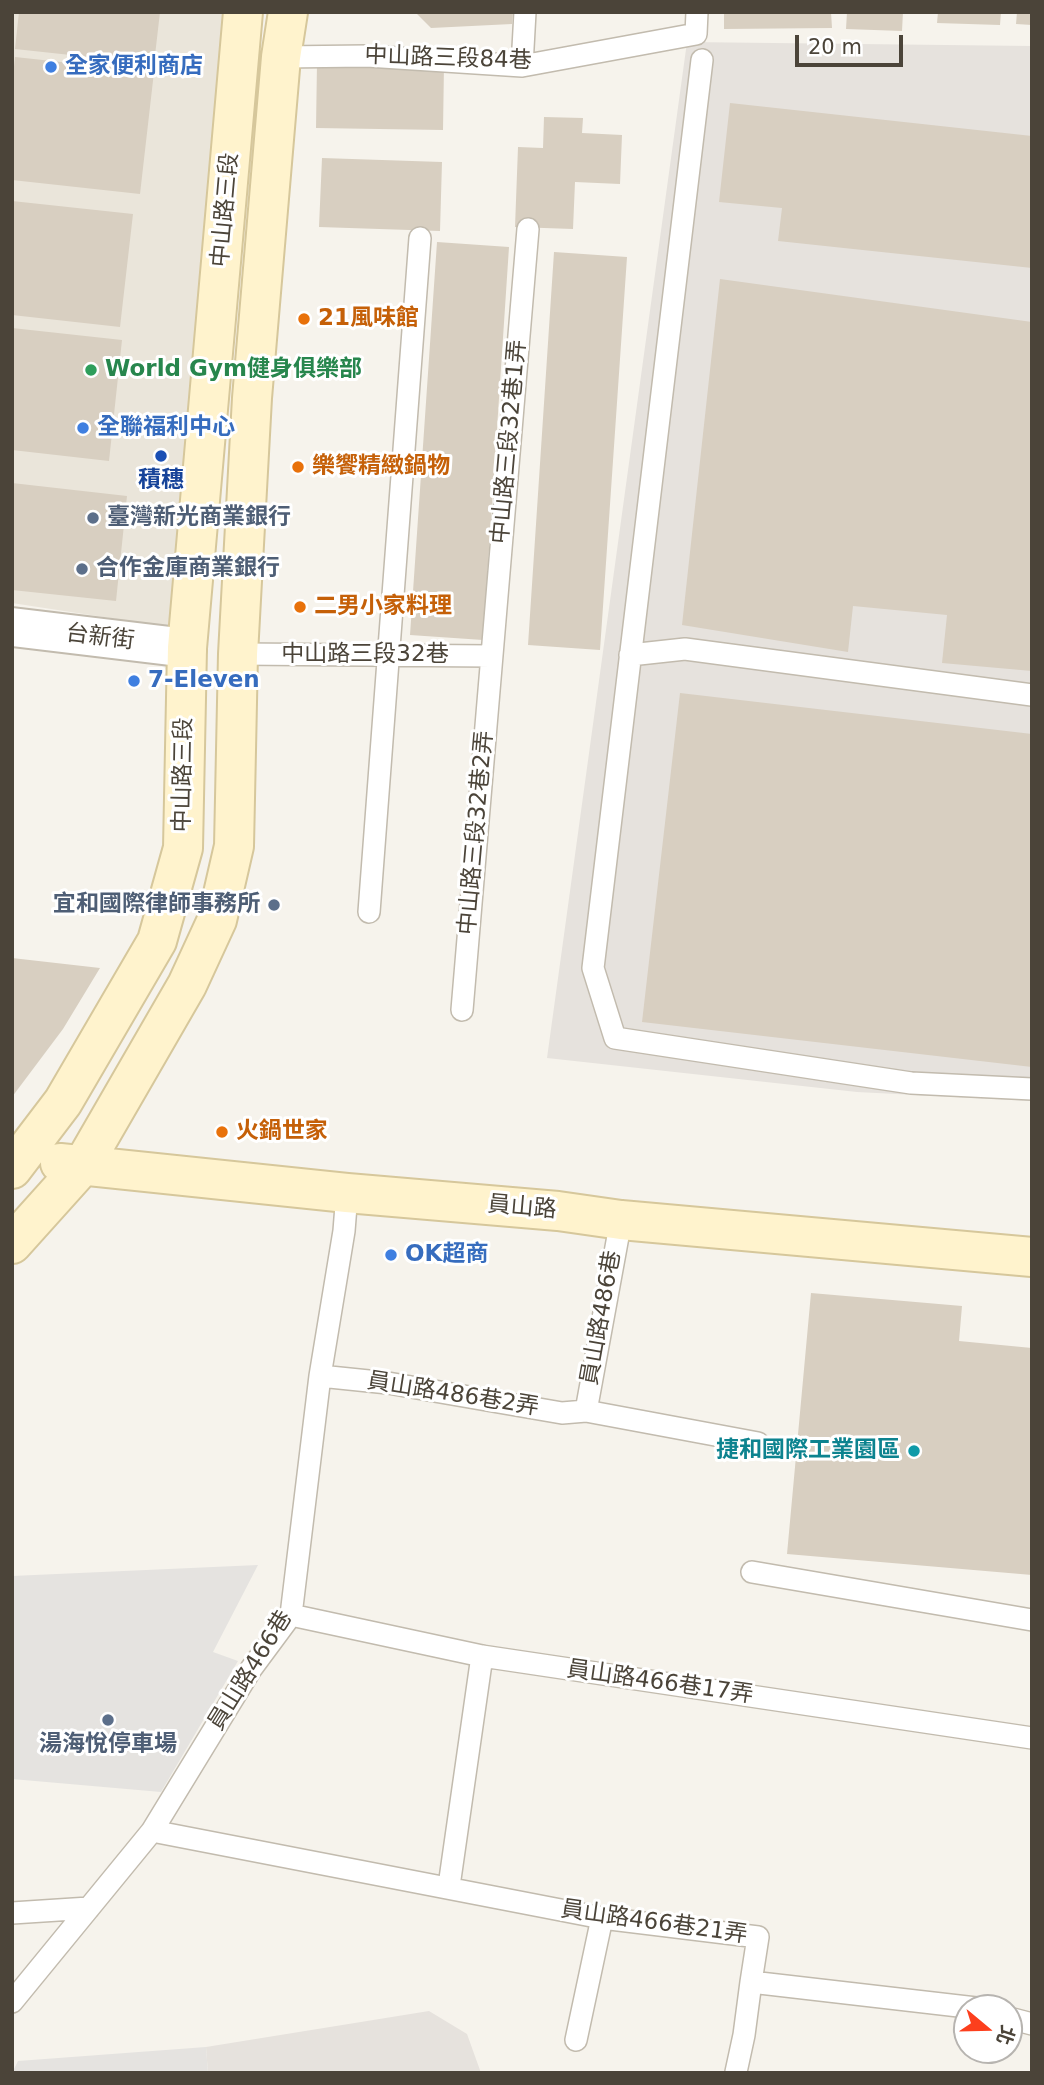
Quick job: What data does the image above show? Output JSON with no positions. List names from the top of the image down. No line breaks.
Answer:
{"streets":{"main road":["中山路三段","員山路"],"street":["台新街"],"lane":["中山路三段84巷","中山路三段32巷1弄","中山路三段32巷","中山路三段32巷2弄","員山路486巷","員山路486巷2弄","員山路466巷","員山路466巷17弄","員山路466巷21弄"]},"crossings":[["中山路三段84巷","中山路三段"],["中山路三段","台新街"],["中山路三段","中山路三段32巷"],["中山路三段","員山路"],["中山路三段32巷1弄","中山路三段32巷"],["中山路三段32巷1弄","中山路三段32巷2弄"],["中山路三段32巷","中山路三段32巷2弄"],["員山路","員山路486巷"],["員山路","員山路466巷"],["員山路486巷","員山路486巷2弄"],["員山路486巷2弄","員山路466巷"],["員山路466巷","員山路466巷17弄"],["員山路466巷","員山路466巷21弄"]],"places":["全家便利商店","21風味館","World Gym健身俱樂部","全聯福利中心","積穗","樂饗精緻鍋物","臺灣新光商業銀行","合作金庫商業銀行","二男小家料理","7-Eleven","宜和國際律師事務所","火鍋世家","OK超商","捷和國際工業園區","湯海悅停車場"],"scale_bar":"20 m","north":"right"}
